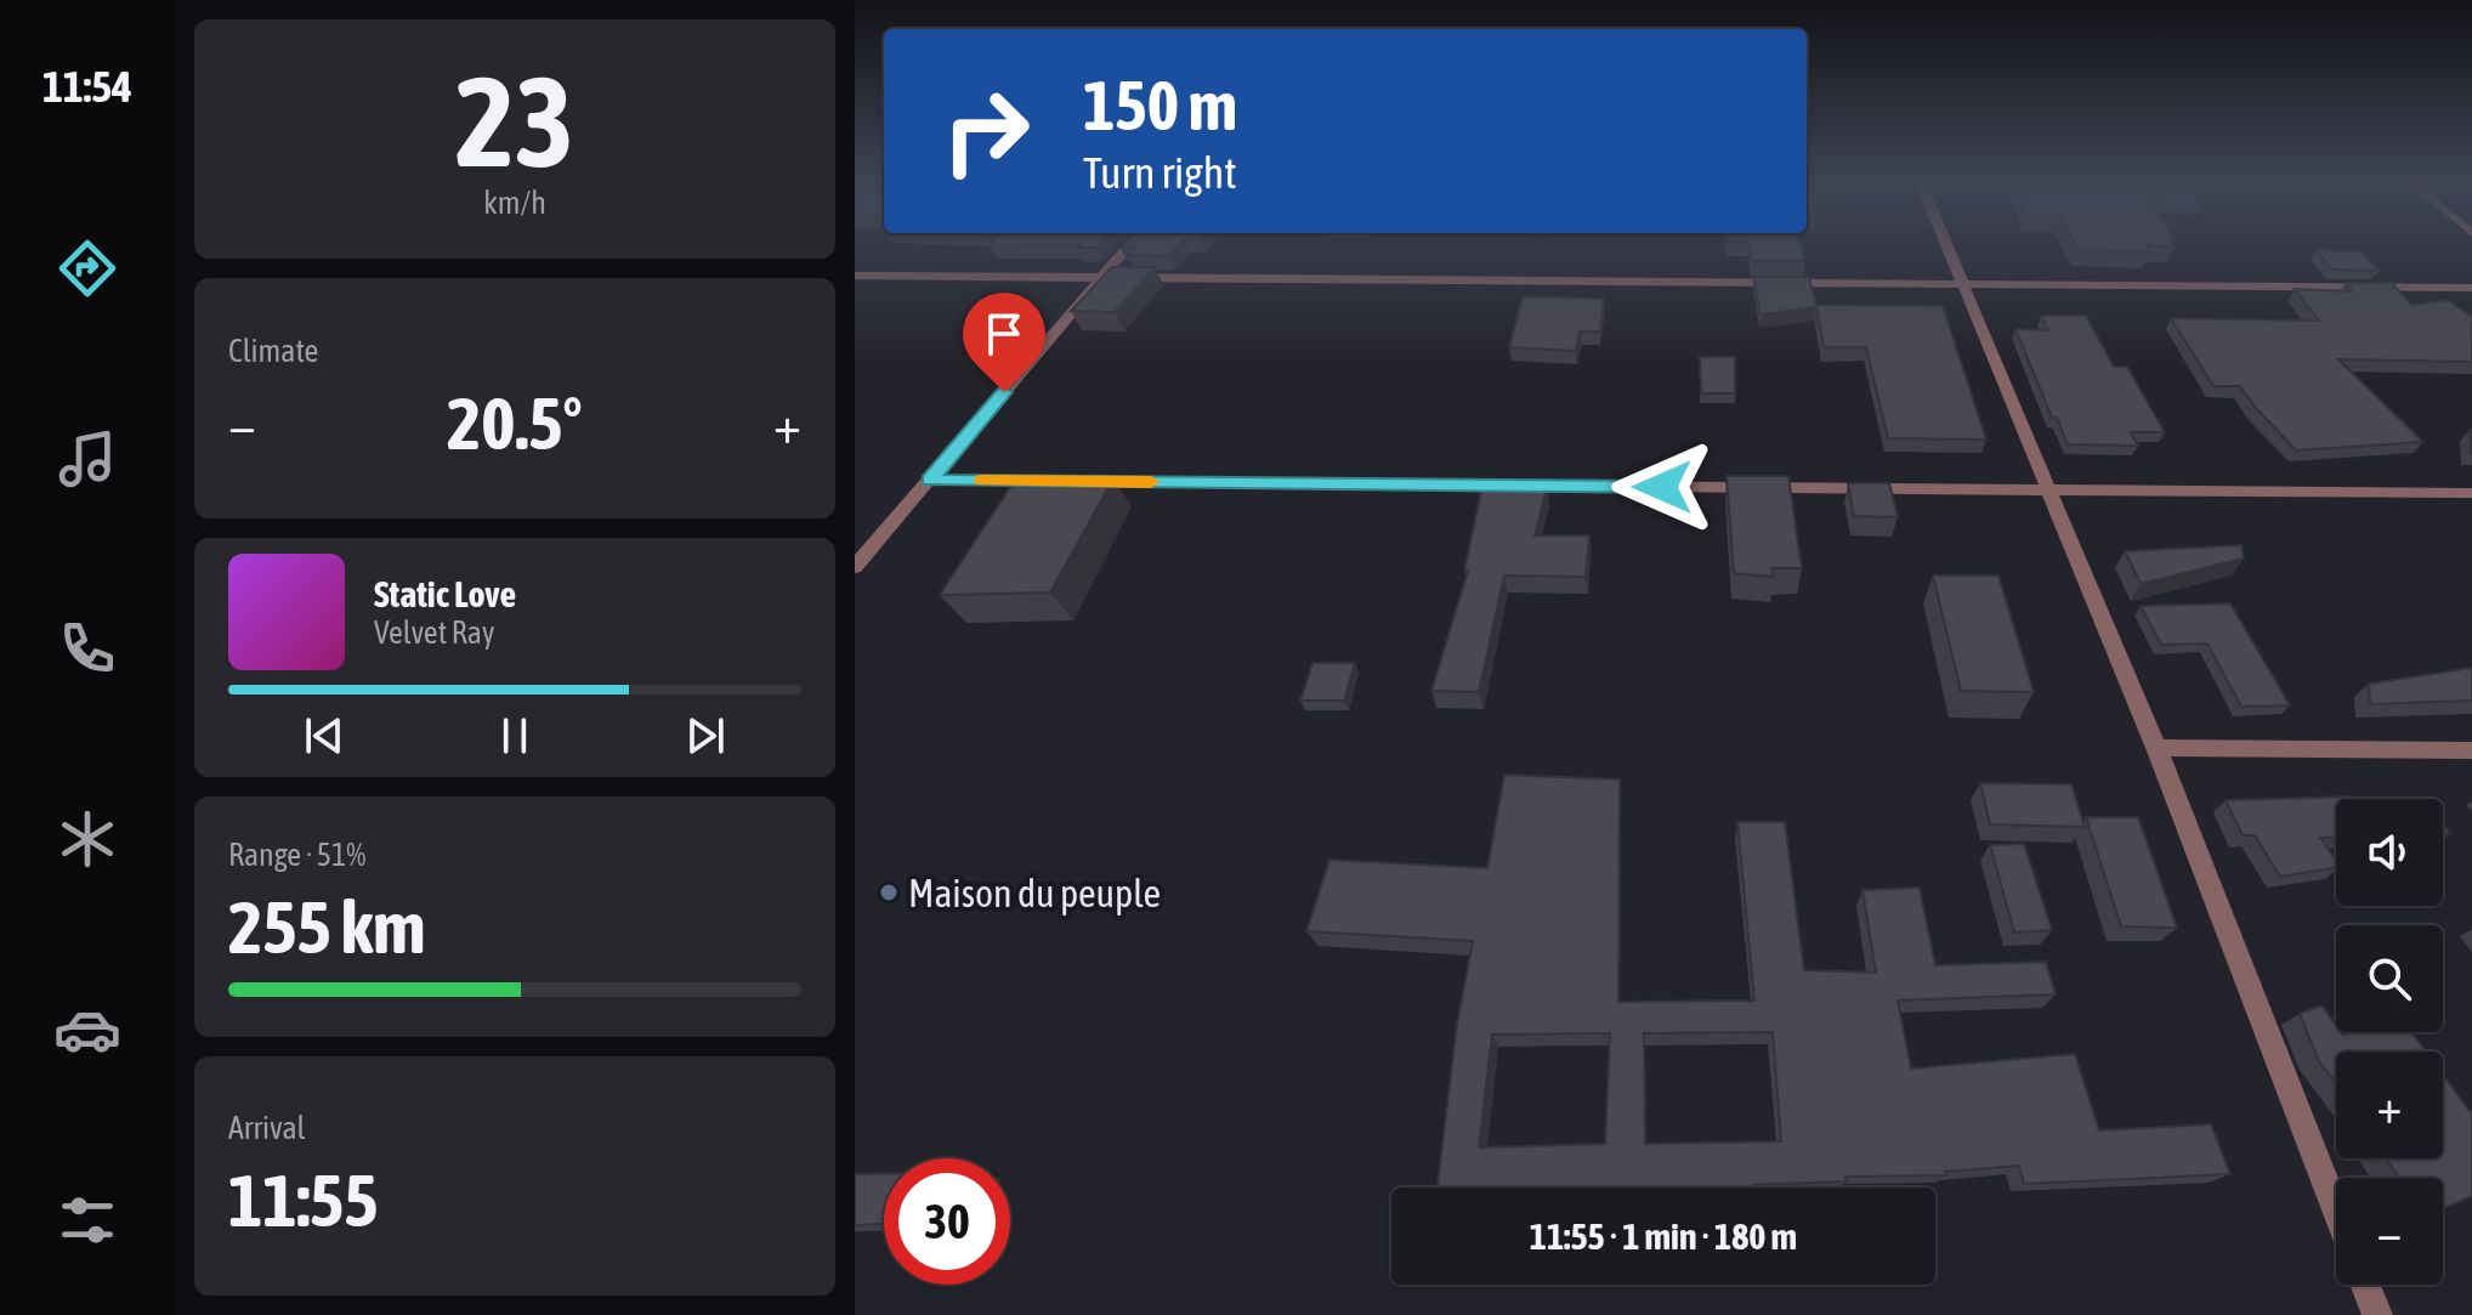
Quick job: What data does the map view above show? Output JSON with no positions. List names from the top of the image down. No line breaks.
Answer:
{"places":["Maison du peuple"],"page":{"tabs":"11:54","tile":[["23","km/h"],"Climate",["Range · 51%","255 km"],["Arrival","11:55"]],"turn":["150 m","Turn right"],"heat":["−","20.5°","+"],"song":["Static Love","Velvet Ray"],"map_buttons":["+","−"],"limit":"30","trip":"11:55 · 1 min · 180 m"}}
